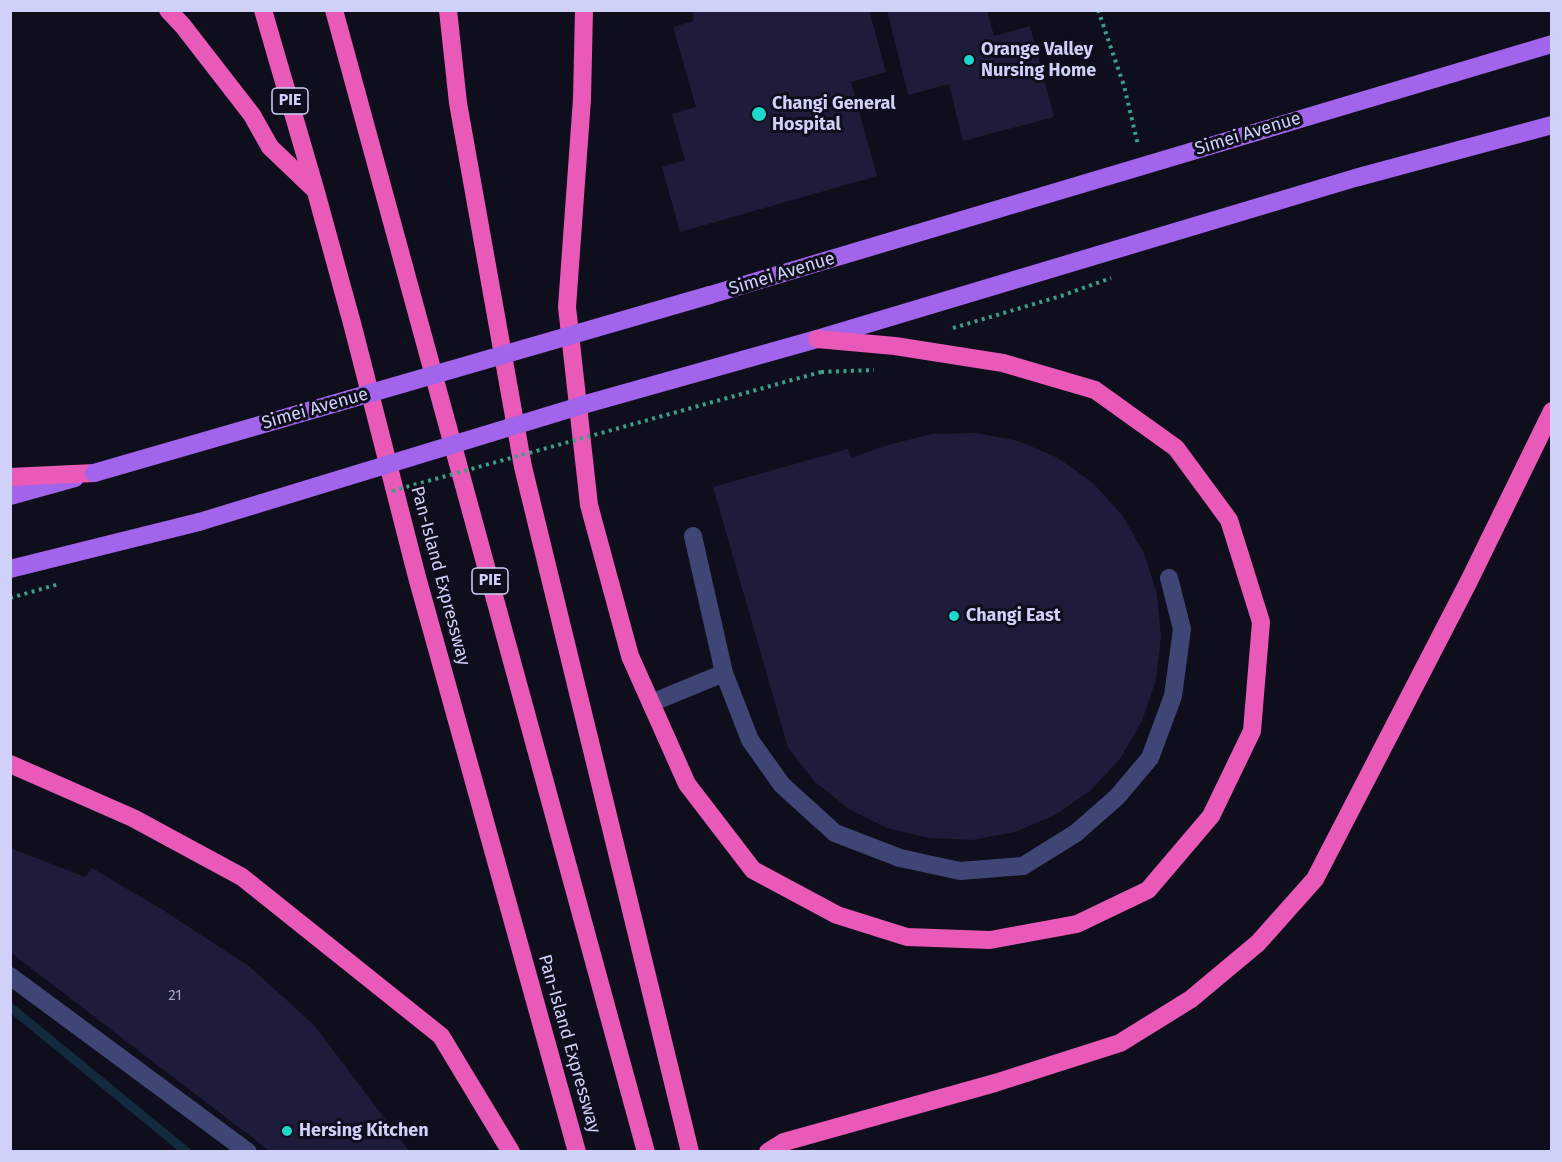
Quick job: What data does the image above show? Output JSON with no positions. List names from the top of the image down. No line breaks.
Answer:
{"streets":{"highway":["PIE","Pan-Island Expressway"],"main road":["Simei Avenue"]},"places":["Orange Valley Nursing Home","Changi General Hospital","Changi East","Hersing Kitchen"],"house_numbers":["21"]}
